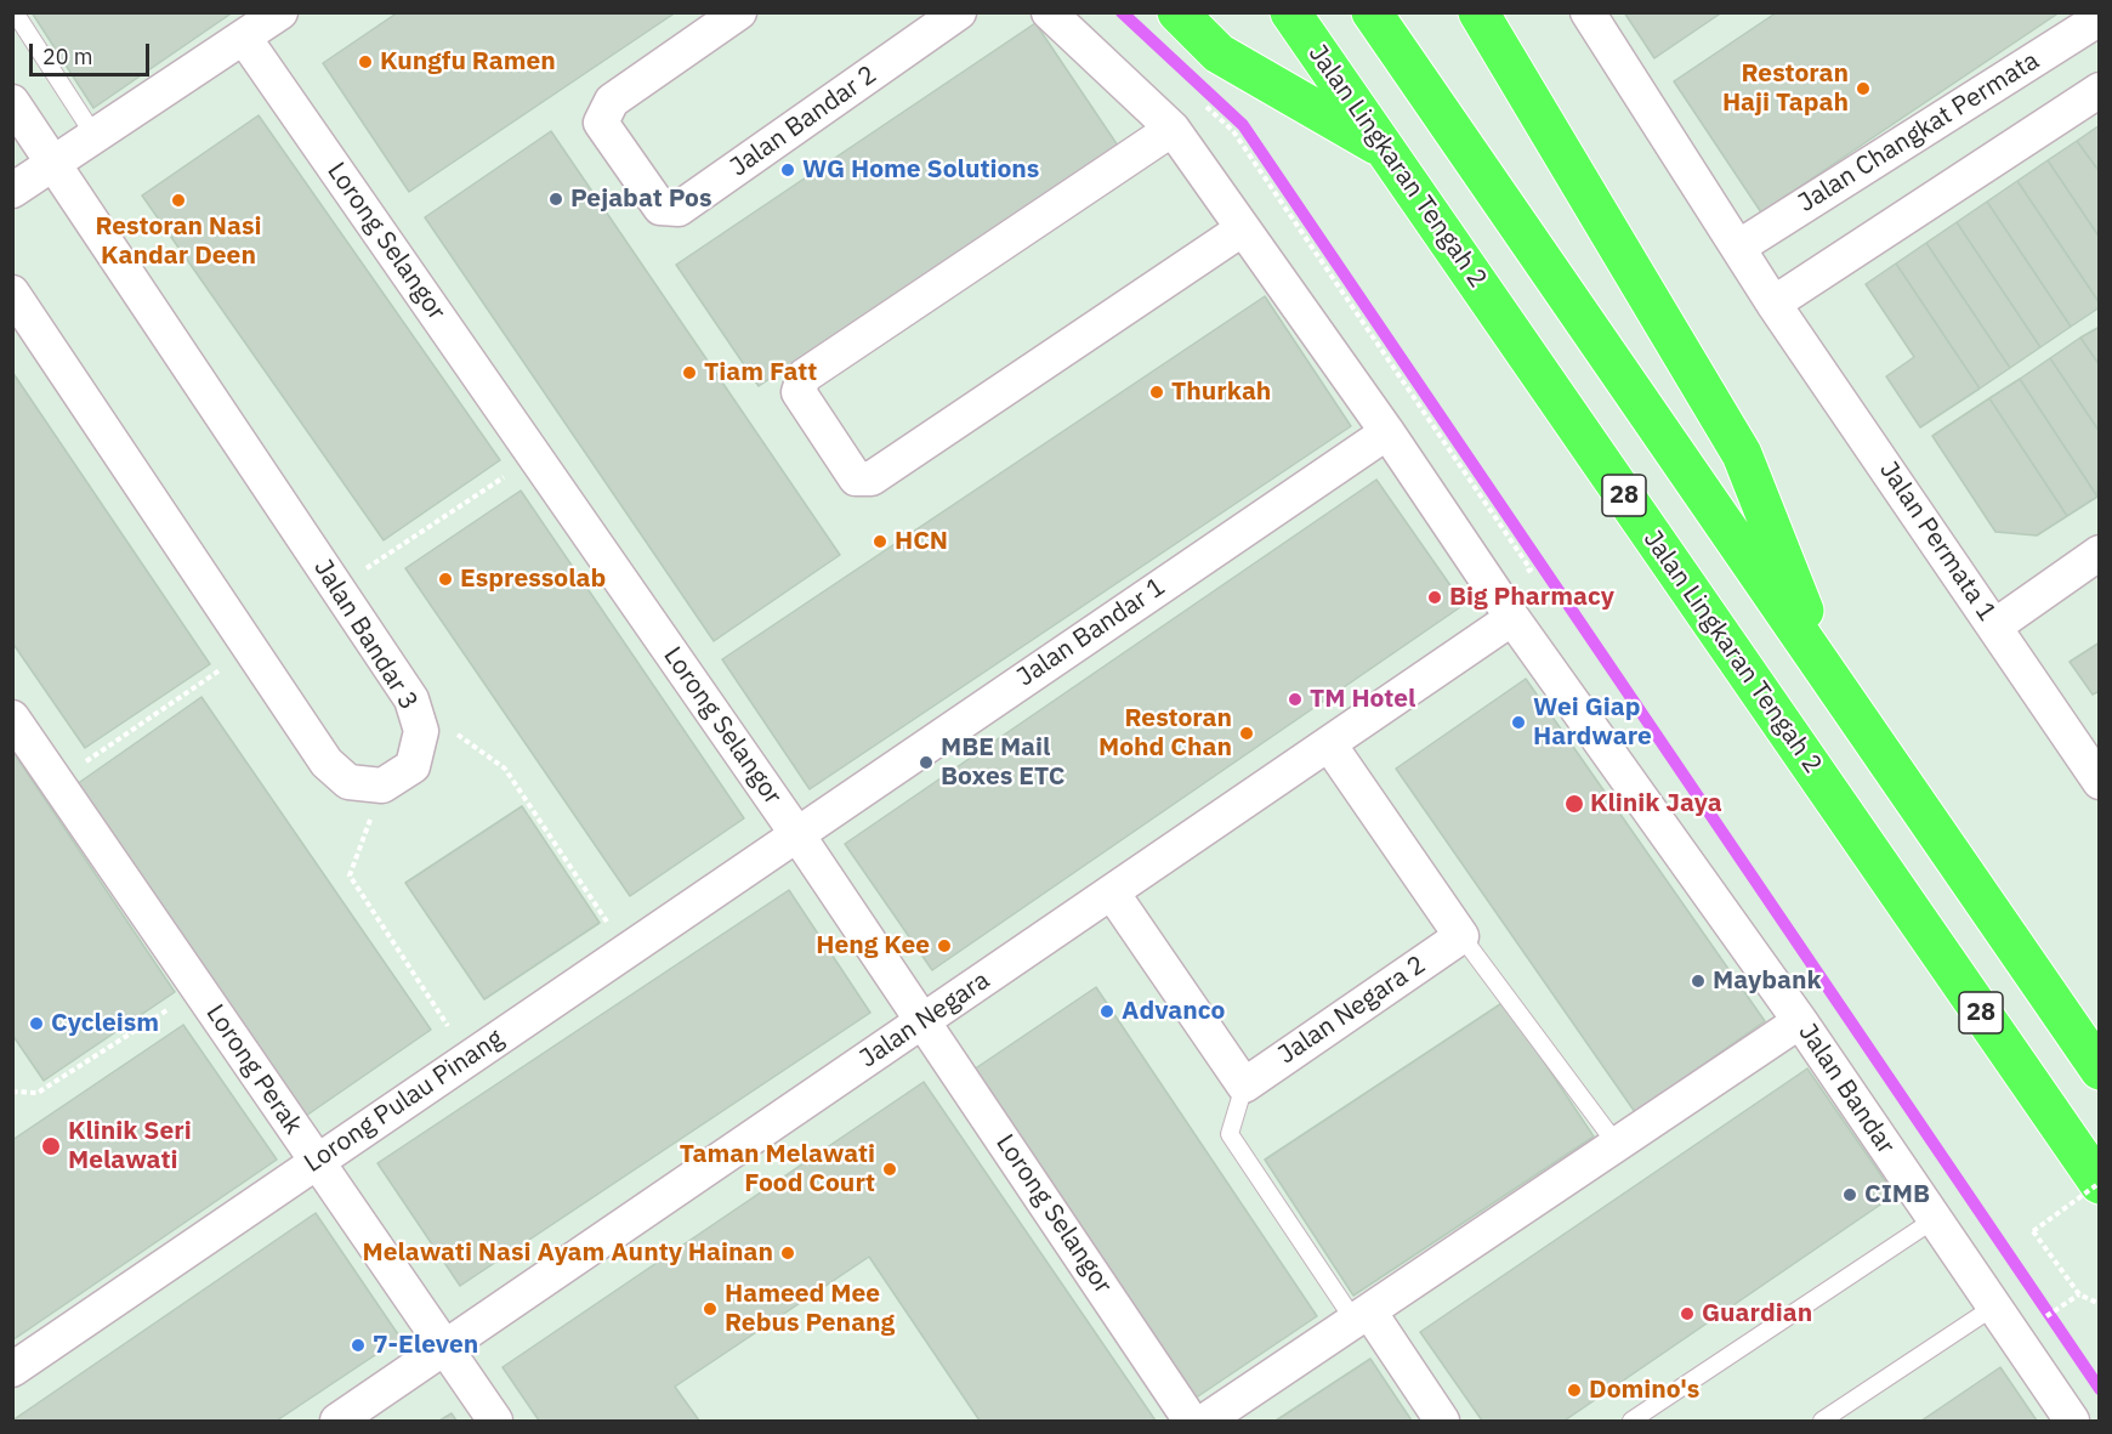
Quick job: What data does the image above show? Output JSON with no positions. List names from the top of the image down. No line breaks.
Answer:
{"streets":{"highway":["Jalan Lingkaran Tengah 2","28"],"street":["Jalan Bandar 2","Jalan Changkat Permata","Lorong Selangor","Jalan Permata 1","Jalan Bandar 1","Jalan Bandar 3","Jalan Negara 2","Jalan Negara","Lorong Perak","Jalan Bandar","Lorong Pulau Pinang"]},"crossings":[["Jalan Changkat Permata","Jalan Permata 1"],["Lorong Selangor","Jalan Bandar 1"],["Lorong Selangor","Jalan Negara"],["Lorong Selangor","Lorong Pulau Pinang"],["Jalan Bandar 1","Jalan Bandar"],["Jalan Bandar 1","Lorong Pulau Pinang"],["Jalan Negara","Lorong Perak"],["Jalan Negara","Jalan Bandar"],["Lorong Perak","Lorong Pulau Pinang"]],"places":["Kungfu Ramen","Restoran Haji Tapah","WG Home Solutions","Pejabat Pos","Restoran Nasi Kandar Deen","Tiam Fatt","Thurkah","HCN","Espressolab","Big Pharmacy","TM Hotel","Wei Giap Hardware","Restoran Mohd Chan","MBE Mail Boxes ETC","Klinik Jaya","Heng Kee","Maybank","Advanco","Cycleism","Klinik Seri Melawati","Taman Melawati Food Court","CIMB","Melawati Nasi Ayam Aunty Hainan","Hameed Mee Rebus Penang","Guardian","7-Eleven","Domino's"],"scale_bar":"20 m"}
